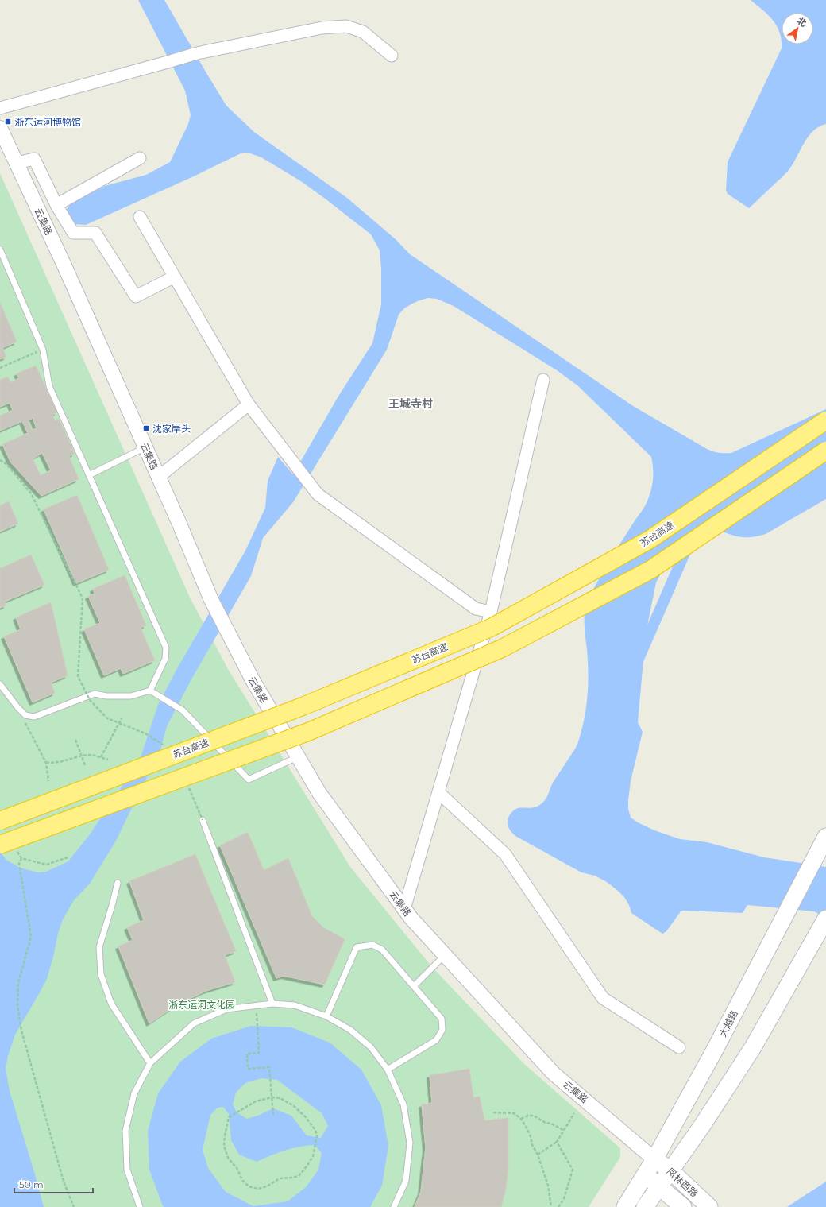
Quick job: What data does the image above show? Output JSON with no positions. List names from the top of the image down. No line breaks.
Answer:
{"streets":{"highway":["苏台高速"],"main road":["大越路","凤林西路"],"street":["云集路"]},"crossings":[["云集路","大越路"],["云集路","凤林西路"],["大越路","凤林西路"]],"districts":["王城寺村"],"parks":["浙东运河文化园"],"places":{"transit":["浙东运河博物馆","沈家岸头"]},"scale_bar":"50 m","north":"top right"}
